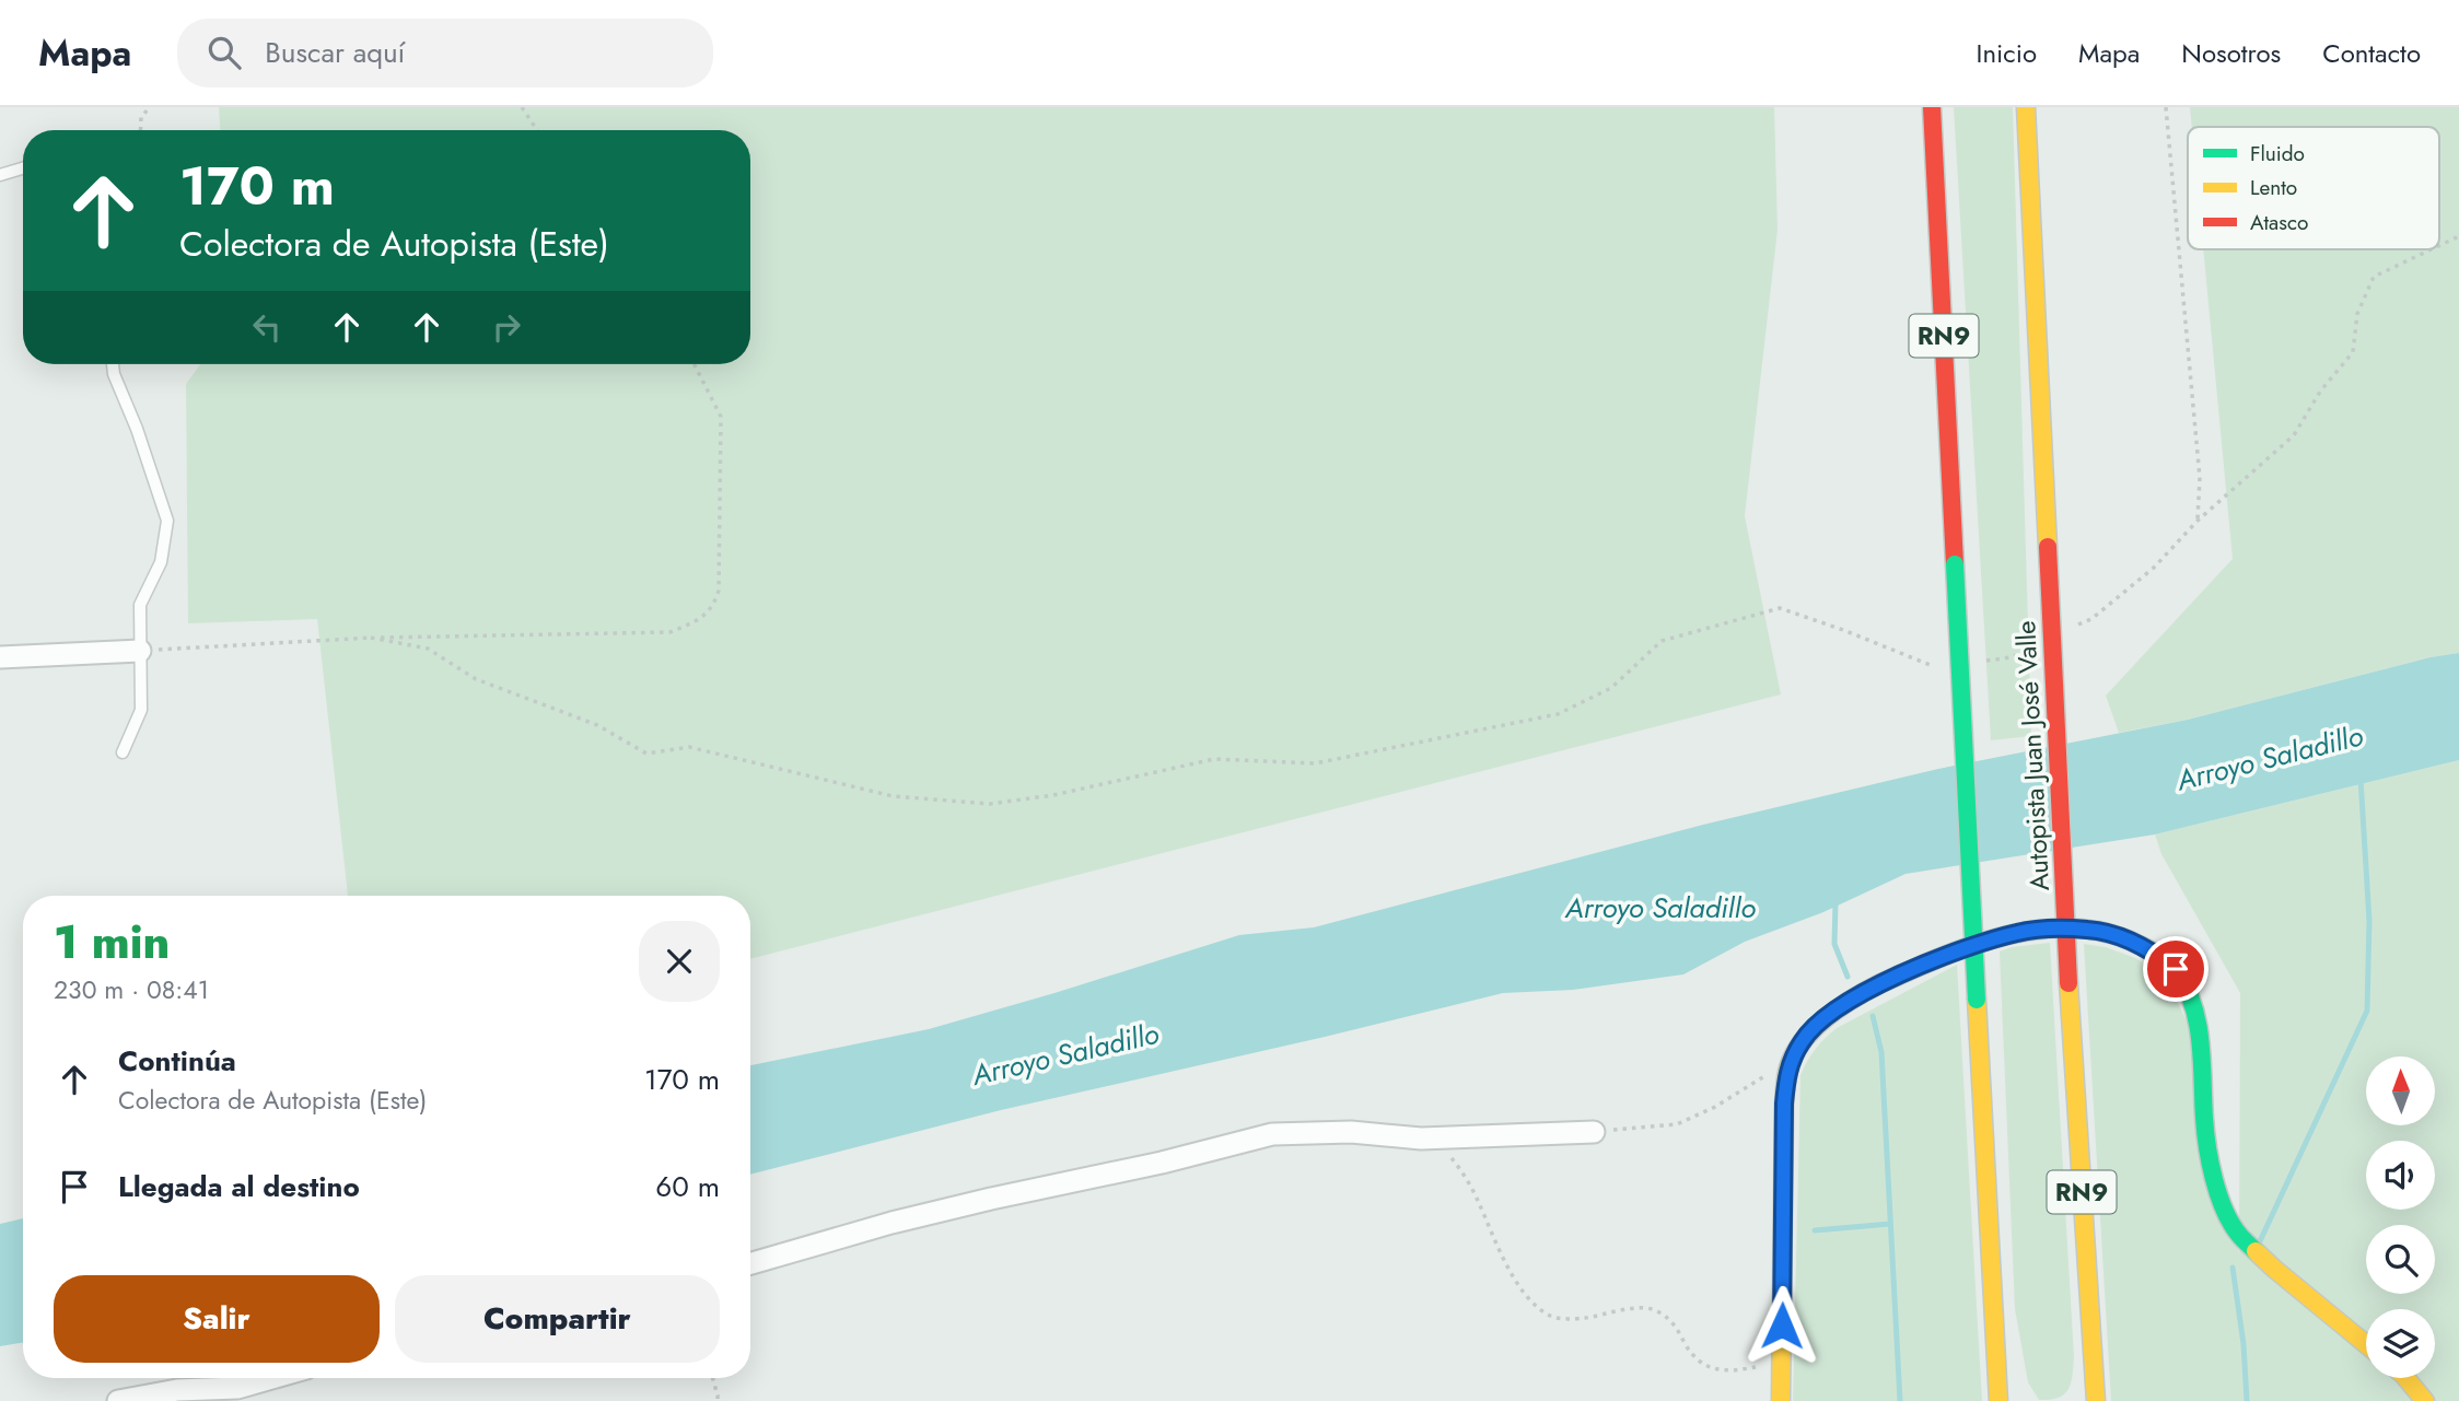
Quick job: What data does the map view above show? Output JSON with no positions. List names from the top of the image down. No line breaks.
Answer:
{"streets":{"main road":["RN9","Autopista Juan José Valle"]},"water":["Arroyo Saladillo"],"legend":["Fluido","Lento","Atasco"],"north":"top","page":{"header":"Mapa","search":"Buscar aquí","nav":["Inicio","Mapa","Nosotros","Contacto"],"turn":["170 m","Colectora de Autopista (Este)"],"heading":["1 min","230 m · 08:41"],"list":[{"name":"Continúa","note":"Colectora de Autopista (Este)","value":"170 m"},{"name":"Llegada al destino","value":"60 m"}],"buttons":["Salir","Compartir"]}}
